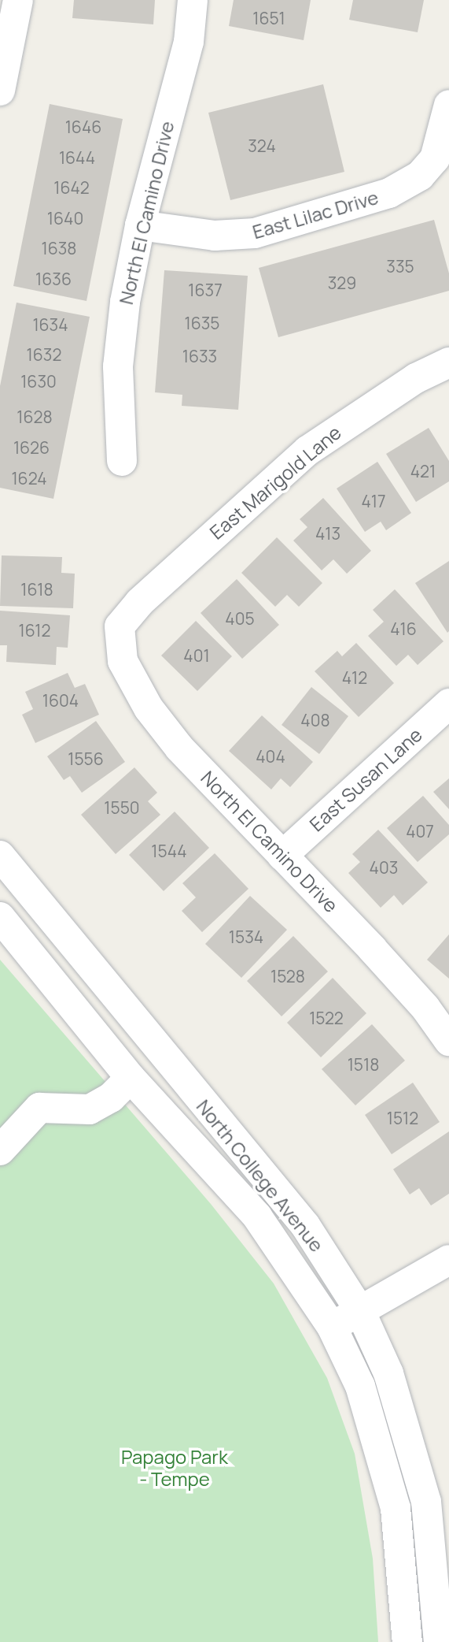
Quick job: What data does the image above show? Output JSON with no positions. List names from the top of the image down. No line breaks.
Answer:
{"streets":{"street":["North El Camino Drive","East Lilac Drive","East Marigold Lane","East Susan Lane","North College Avenue"]},"crossings":[["North El Camino Drive","East Lilac Drive"],["North El Camino Drive","East Marigold Lane"],["North El Camino Drive","East Susan Lane"]],"parks":["Papago Park - Tempe"],"house_numbers":["1651","1646","324","1644","1642","1640","1638","335","1636","329","1637","1635","1634","1632","1633","1630","1628","1626","421","1624","417","413","1618","405","416","1612","401","412","1604","408","404","1556","1550","407","1544","403","1534","1528","1522","1518","1512"]}
